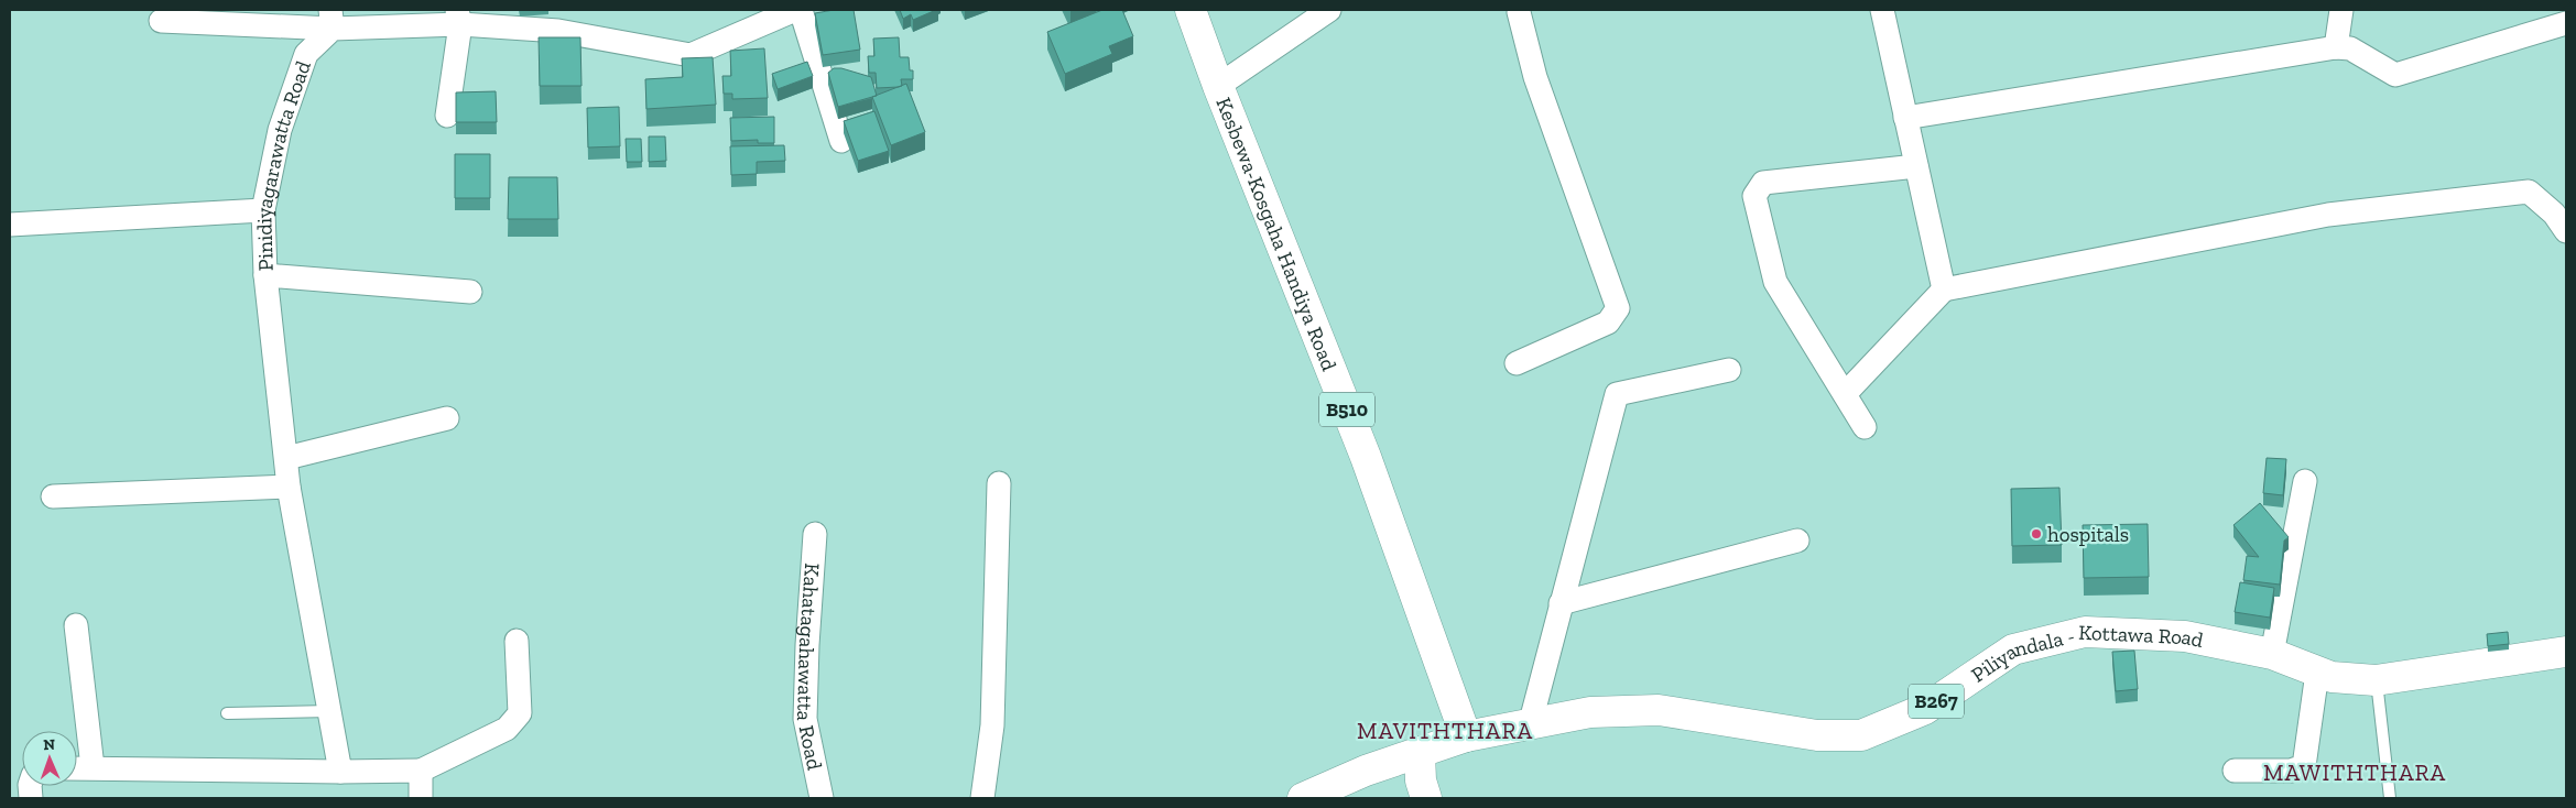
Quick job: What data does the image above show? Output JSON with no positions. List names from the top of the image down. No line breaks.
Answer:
{"streets":{"main road":["Kesbewa-Kosgaha Handiya Road","B510","Piliyandala - Kottawa Road","B267"],"street":["Pinidiyagarawatta Road","Kahatagahawatta Road"]},"crossings":[["Kesbewa-Kosgaha Handiya Road","Piliyandala - Kottawa Road"]],"districts":["MAVITHTHARA","MAWITHTHARA"],"places":["hospitals"],"north":"top"}
